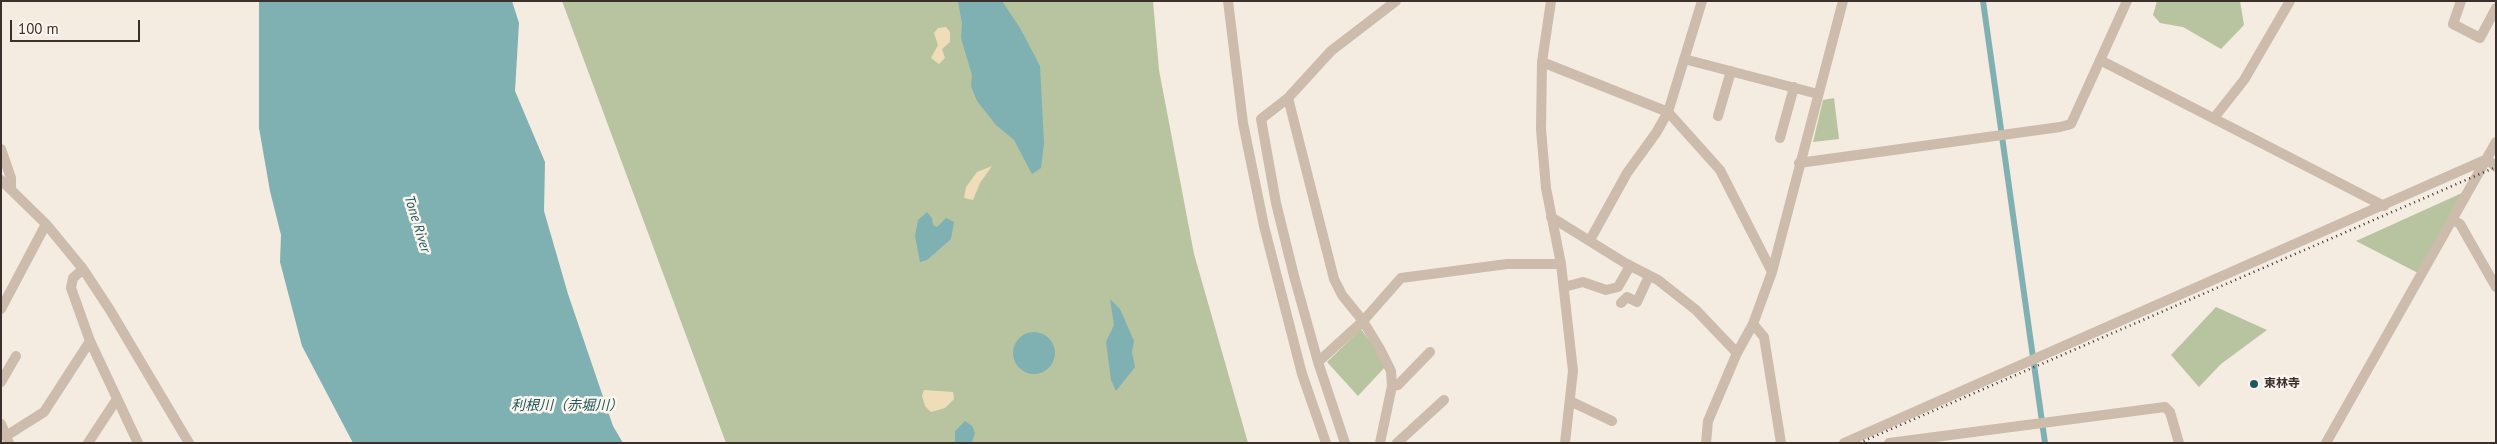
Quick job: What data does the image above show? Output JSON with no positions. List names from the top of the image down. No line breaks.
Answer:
{"water":["Tone River","利根川（赤堀川）"],"places":["東林寺"],"scale_bar":"100 m"}
